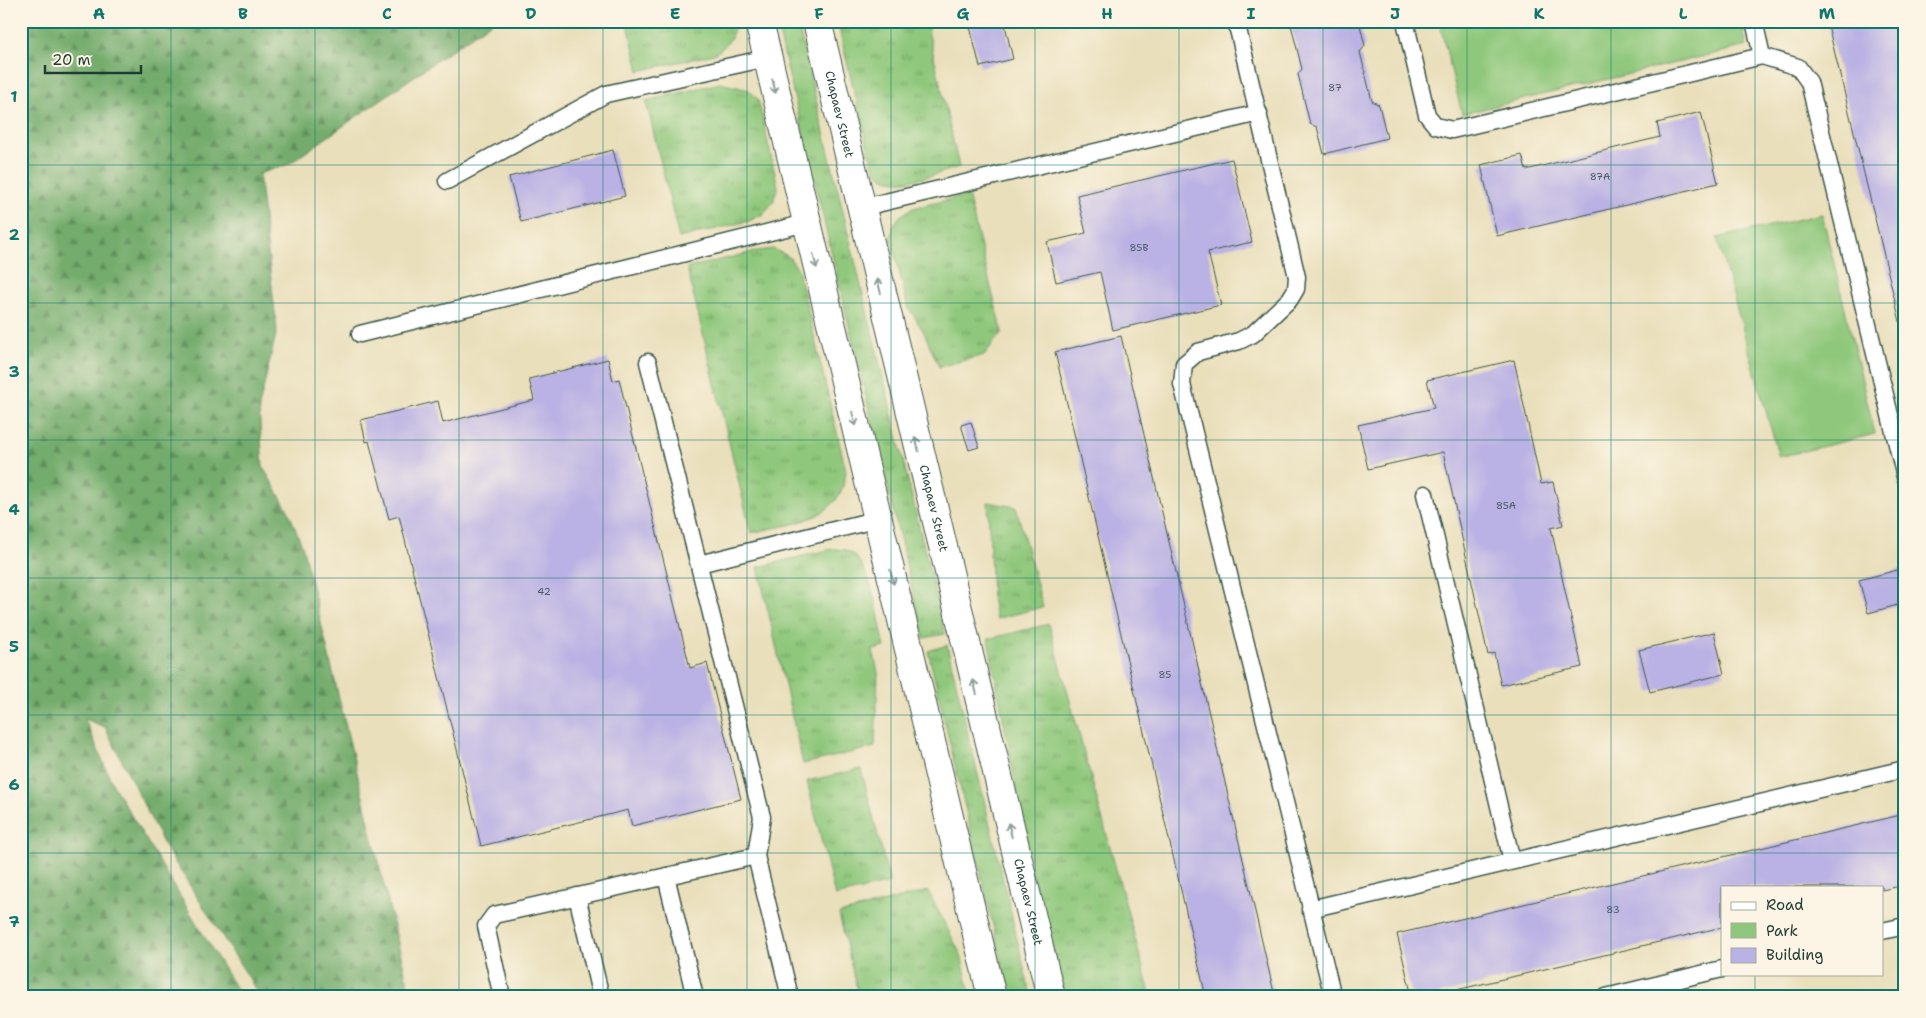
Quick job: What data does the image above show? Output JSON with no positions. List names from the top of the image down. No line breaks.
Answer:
{"streets":{"main road":["Chapaev Street"]},"house_numbers":["87","87А","85В","85А","42","85","83"],"legend":["Road","Park","Building"],"scale_bar":"20 m","grid":{"columns":["A","B","C","D","E","F","G","H","I","J","K","L","M"],"rows":["1","2","3","4","5","6","7"]}}
